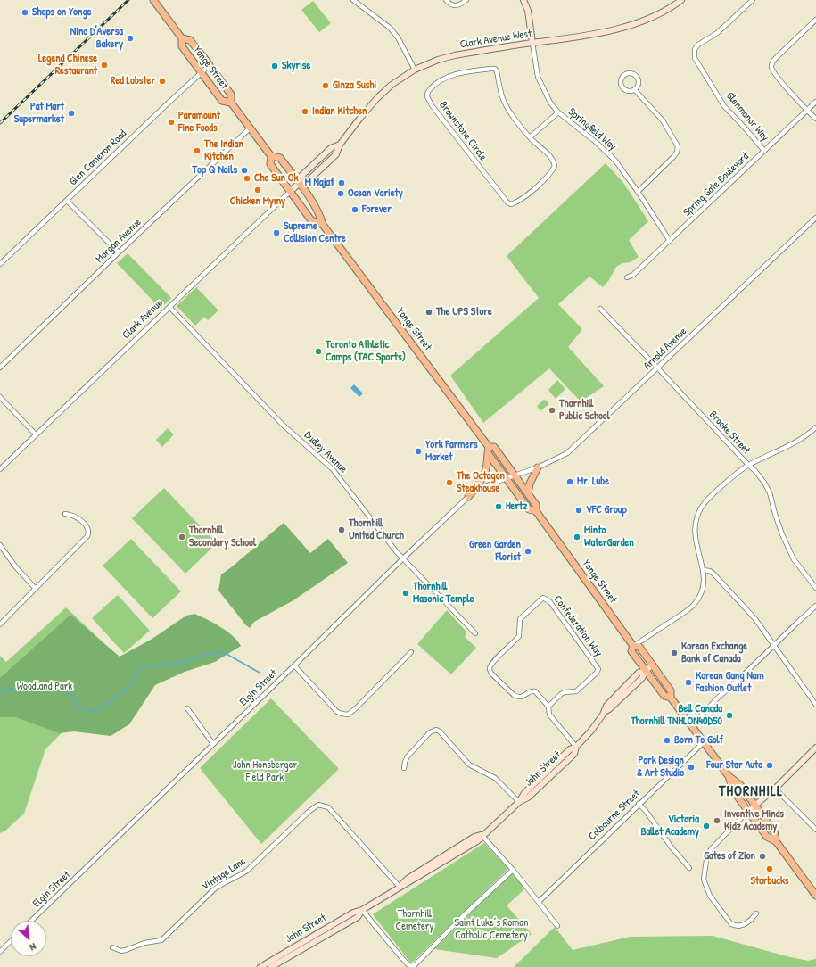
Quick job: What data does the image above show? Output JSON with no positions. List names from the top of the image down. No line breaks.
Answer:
{"streets":{"main road":["Clark Avenue West","Yonge Street","Clark Avenue","John Street"],"street":["Glenmanor Way","Springfield Way","Brownstone Circle","Glen Cameron Road","Spring Gate Boulevard","Morgan Avenue","Arnold Avenue","Brooke Street","Dudley Avenue","Confederation Way","Elgin Street","Colbourne Street","Vintage Lane"]},"crossings":[["Clark Avenue West","Yonge Street"],["Clark Avenue West","Springfield Way"],["Clark Avenue West","Clark Avenue"],["Yonge Street","Glen Cameron Road"],["Yonge Street","Morgan Avenue"],["Yonge Street","Clark Avenue"],["Yonge Street","Arnold Avenue"],["Yonge Street","Elgin Street"],["Yonge Street","John Street"],["Yonge Street","Colbourne Street"],["Glenmanor Way","Spring Gate Boulevard"],["Springfield Way","Spring Gate Boulevard"],["Clark Avenue","Dudley Avenue"],["Arnold Avenue","Brooke Street"],["Arnold Avenue","Elgin Street"],["Dudley Avenue","Elgin Street"],["Confederation Way","John Street"],["John Street","Vintage Lane"]],"districts":["THORNHILL"],"parks":["Woodland Park","John Honsberger Field Park","Thornhill Cemetery","Saint Luke’s Roman Catholic Cemetery"],"places":["Shops on Yonge","Nino D'Aversa Bakery","Legend Chinese Restaurant","Skyrise","Red Lobster","Ginza Sushi","Indian Kitchen","Pat Mart Supermarket","Paramount Fine Foods","The Indian Kitchen","Top Q Nails","Cho Sun Ok","M Najafi","Chicken Mymy","Ocean Variety","Forever","Supreme Collision Centre","The UPS Store","Toronto Athletic Camps (TAC Sports)","Thornhill Public School","York Farmers Market","Mr. Lube","The Octagon Steakhouse","Hertz","VFC Group","Thornhill United Church","Thornhill Secondary School","Minto WaterGarden","Green Garden Florist","Thornhill Masonic Temple","Korean Exchange Bank of Canada","Korean Gang Nam Fashion Outlet","Bell Canada Thornhill TNHLON40DS0","Born To Golf","Four Star Auto","Park Design & Art Studio","Inventive Minds Kidz Academy","Victoria Ballet Academy","Gates of Zion","Starbucks"],"north":"bottom right"}
